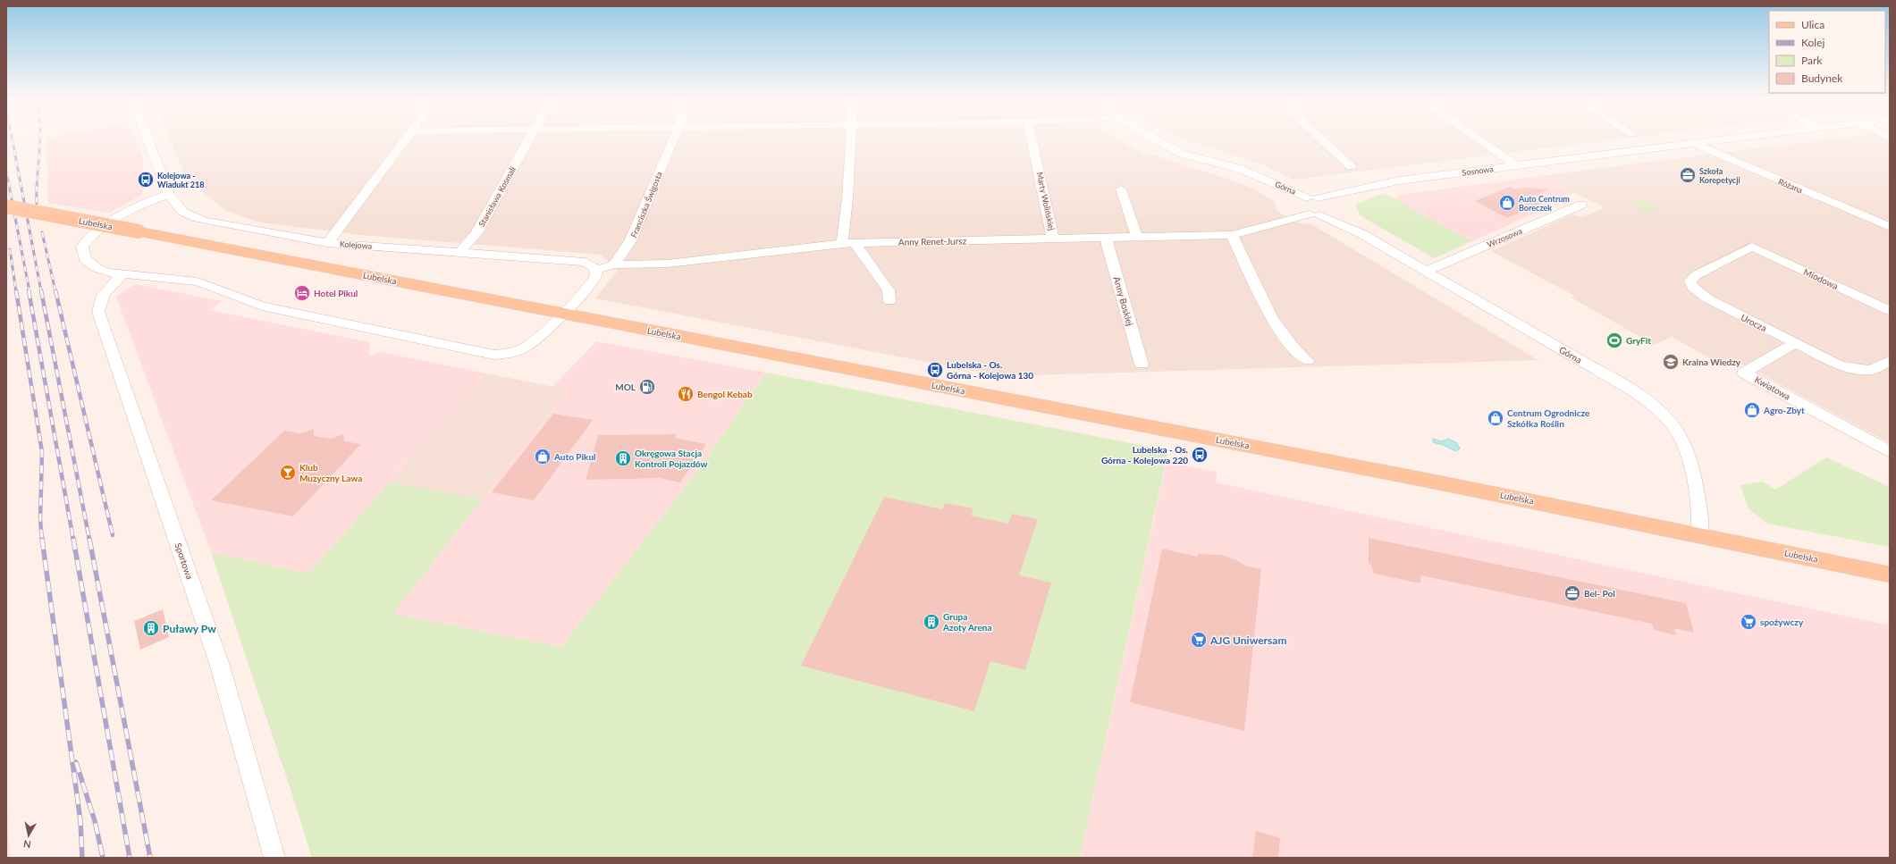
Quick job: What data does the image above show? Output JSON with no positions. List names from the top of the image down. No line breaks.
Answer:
{"streets":{"main road":["Lubelska"],"street":["Sosnowa","Różana","Górna","Stanisława Kosmali","Marty Wolińskiej","Franciszka Świgosta","Wrzosowa","Anny Renet-Jursz","Kolejowa","Miodowa","Anny Boskiej","Urocza","Kwiatowa","Sportowa"]},"crossings":[["Sosnowa","Różana"],["Sosnowa","Górna"],["Sosnowa","Anny Renet-Jursz"],["Górna","Lubelska"],["Górna","Wrzosowa"],["Górna","Anny Renet-Jursz"],["Stanisława Kosmali","Kolejowa"],["Marty Wolińskiej","Anny Renet-Jursz"],["Franciszka Świgosta","Anny Renet-Jursz"],["Anny Renet-Jursz","Kolejowa"],["Anny Renet-Jursz","Anny Boskiej"],["Miodowa","Urocza"],["Urocza","Kwiatowa"]],"places":{"office":["Szkoła Korepetycji","Bel- Pol"],"bus stop":["Kolejowa - Wiadukt 218","Lubelska - Os. Górna - Kolejowa 130","Lubelska - Os. Górna - Kolejowa 220"],"shop":["Auto Centrum Boreczek","Agro-Zbyt","Centrum Ogrodnicze Szkółka Roślin","Auto Pikul"],"hotel":["Hotel Pikul"],"sports":["GryFit"],"school or university":["Kraina Wiedzy"],"fuel station":["MOL"],"restaurant":["Bengol Kebab"],"building":["Okręgowa Stacja Kontroli Pojazdów","Grupa Azoty Arena","Puławy Pw"],"bar":["Klub Muzyczny Lawa"],"supermarket":["spożywczy","AJG Uniwersam"]},"legend":["Ulica","Kolej","Park","Budynek"],"north":"bottom"}
